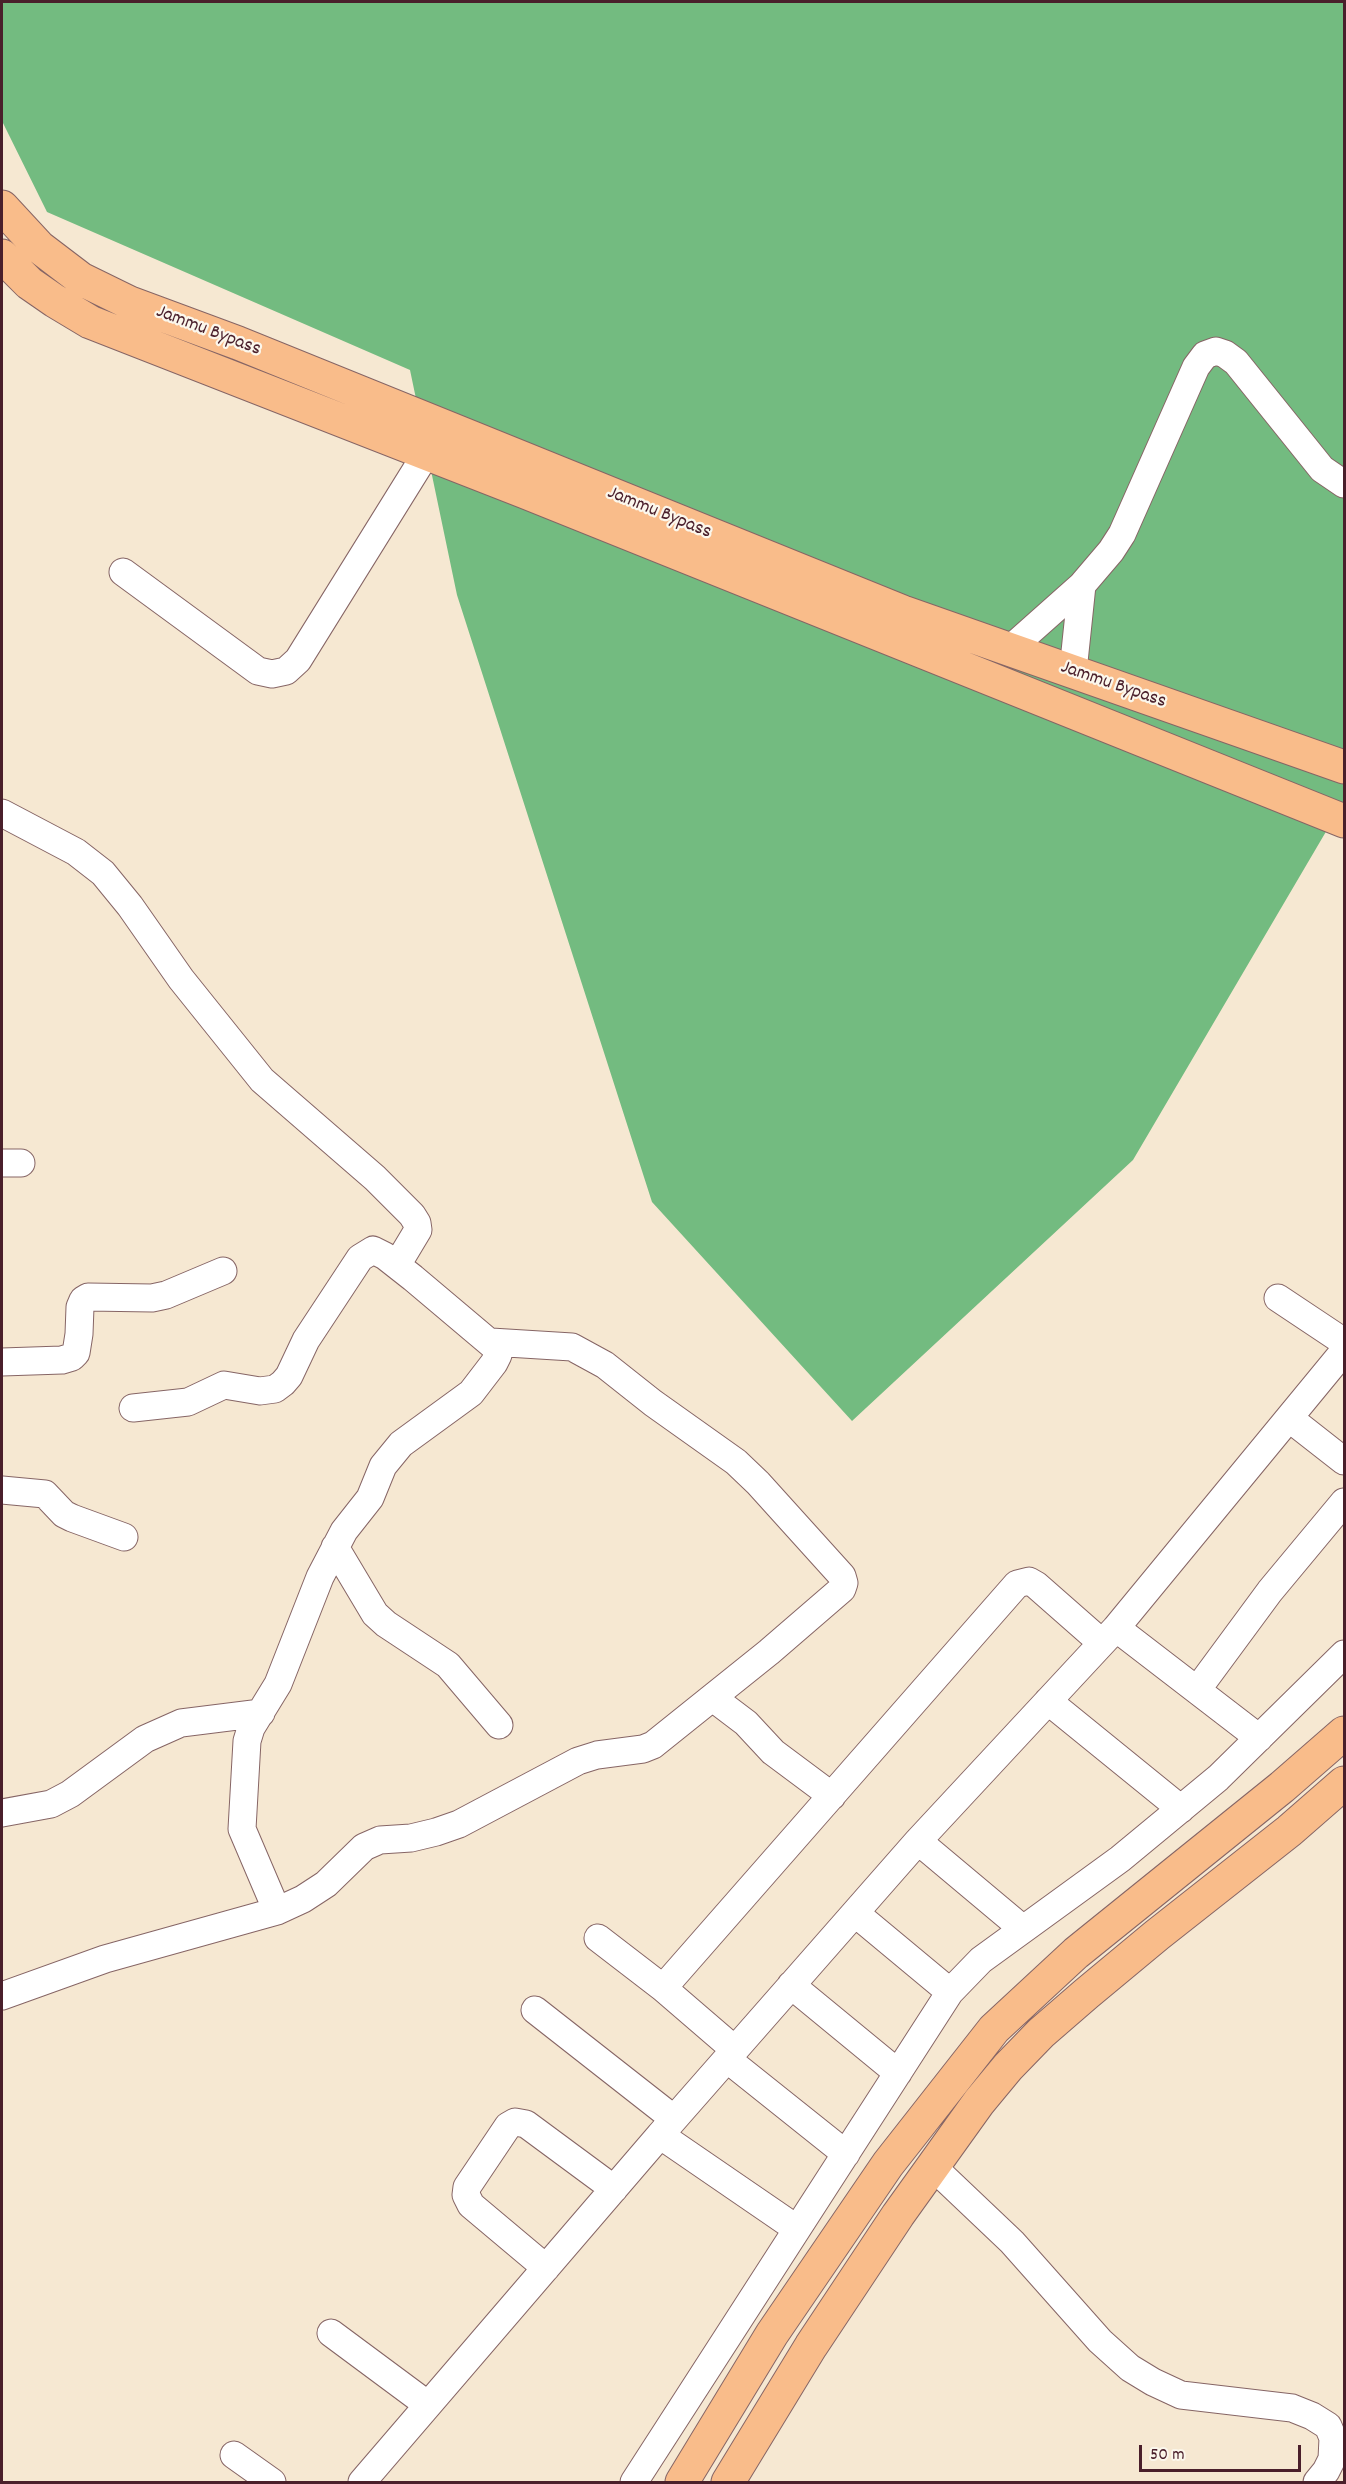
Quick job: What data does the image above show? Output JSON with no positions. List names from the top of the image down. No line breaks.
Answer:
{"streets":{"main road":["Jammu Bypass"]},"scale_bar":"50 m"}
